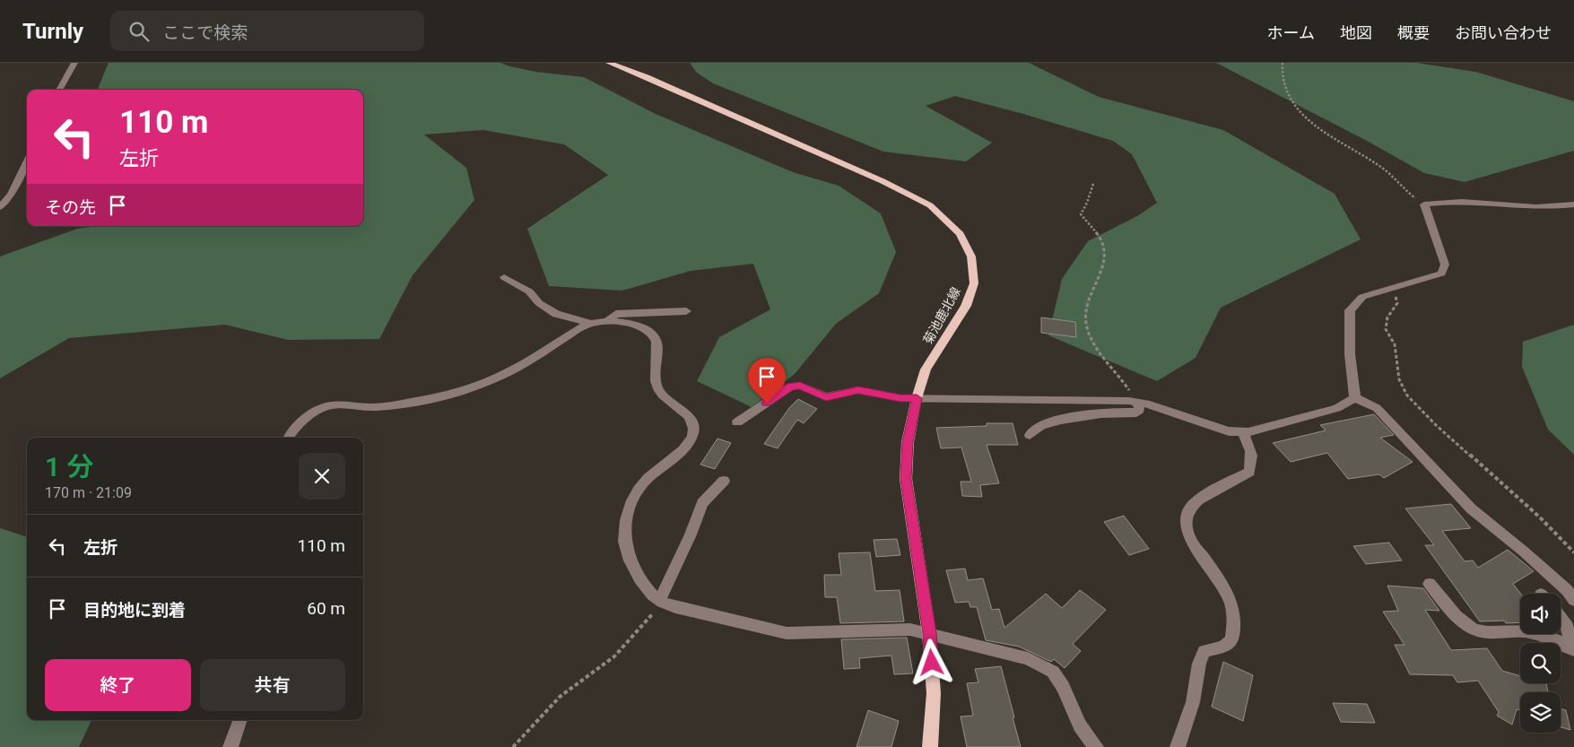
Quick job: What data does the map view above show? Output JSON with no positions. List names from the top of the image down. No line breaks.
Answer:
{"streets":{"main road":["菊池鹿北線"]},"page":{"header":"Turnly","search":"ここで検索","nav":["ホーム","地図","概要","お問い合わせ"],"turn":["110 m","左折"],"then":"その先","heading":["1 分","170 m · 21:09"],"list":[{"name":"左折","value":"110 m"},{"name":"目的地に到着","value":"60 m"}],"buttons":["終了","共有"]}}
